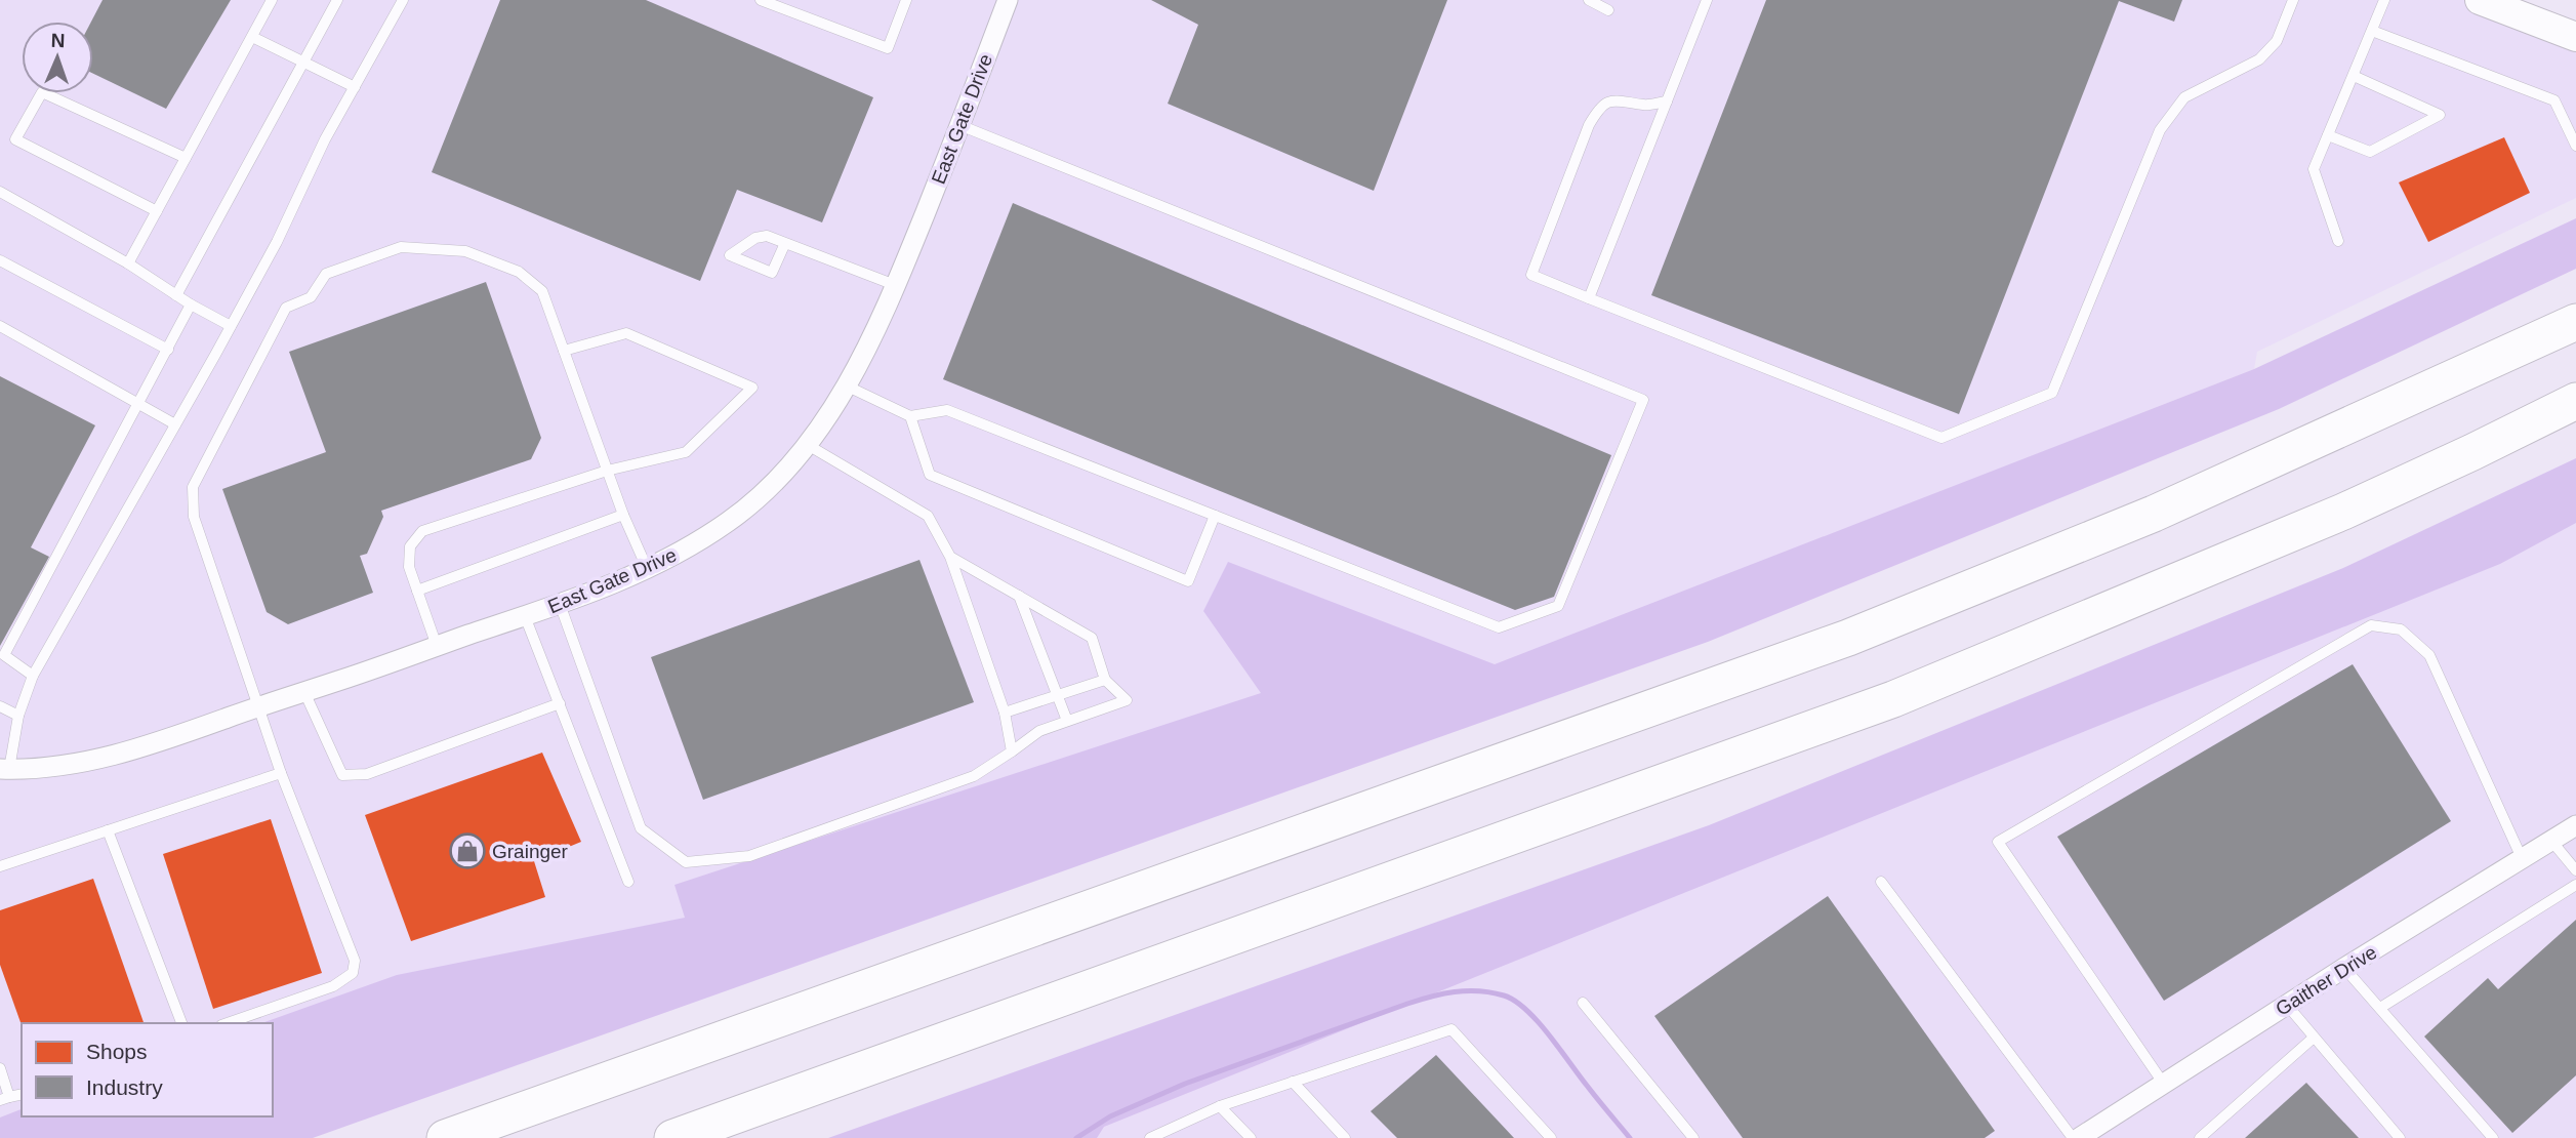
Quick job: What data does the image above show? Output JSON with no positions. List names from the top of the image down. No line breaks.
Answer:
{"streets":{"street":["East Gate Drive","Gaither Drive"]},"places":{"shop":["Grainger"]},"legend":["Shops","Industry"],"north":"top"}
